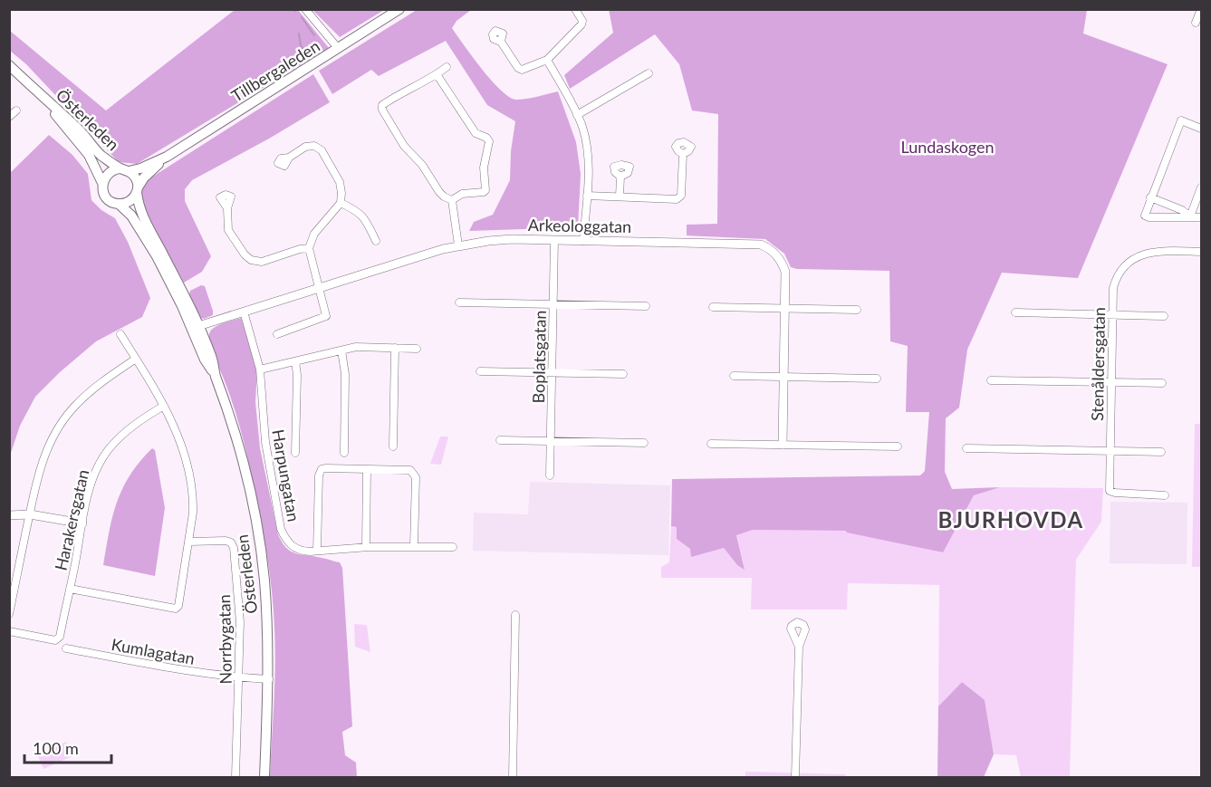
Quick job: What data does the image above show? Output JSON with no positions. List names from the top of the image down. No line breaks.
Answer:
{"streets":{"main road":["Tillbergaleden","Österleden"],"street":["Arkeologgatan","Boplatsgatan","Stenåldersgatan","Harpungatan","Harakersgatan","Norrbygatan","Kumlagatan"]},"crossings":[["Tillbergaleden","Österleden"],["Österleden","Arkeologgatan"],["Österleden","Kumlagatan"],["Arkeologgatan","Boplatsgatan"],["Arkeologgatan","Harpungatan"],["Norrbygatan","Kumlagatan"]],"districts":["BJURHOVDA"],"parks":["Lundaskogen"],"scale_bar":"100 m"}
